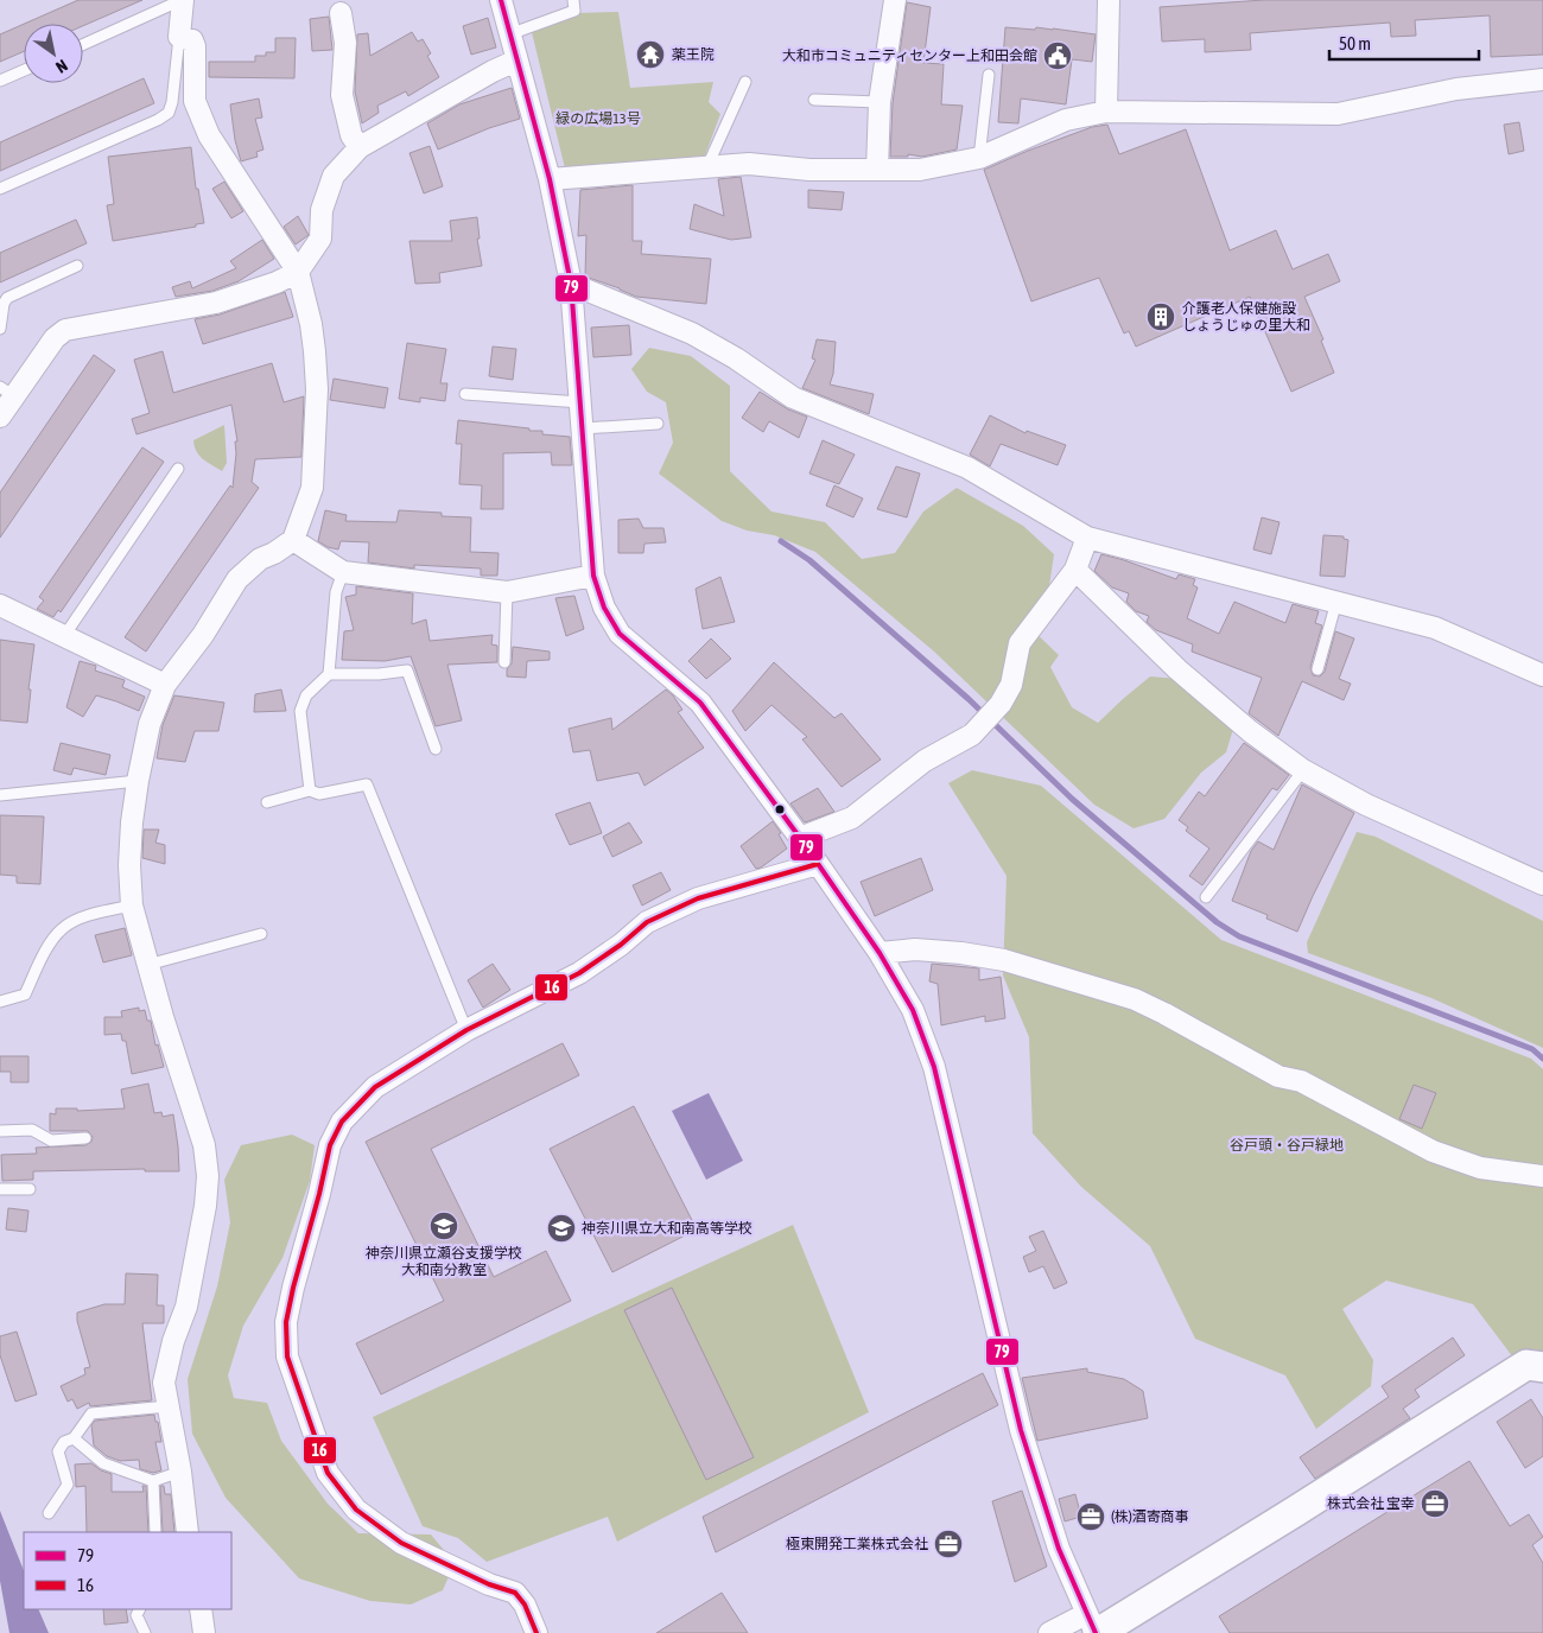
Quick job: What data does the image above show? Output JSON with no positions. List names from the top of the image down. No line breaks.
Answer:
{"parks":["緑の広場13号","谷戸頭・谷戸緑地"],"places":{"temple":["薬王院"],"public building":["大和市コミュニティセンター上和田会館"],"building":["介護老人保健施設 しょうじゅの里大和"],"school or university":["神奈川県立瀬谷支援学校 大和南分教室","神奈川県立大和南高等学校"],"office":["株式会社 宝幸","(株)酒寄商事","極東開発工業株式会社"]},"lines":["transit line 79","transit line 16"],"legend":["79","16"],"scale_bar":"50 m","north":"bottom right"}
